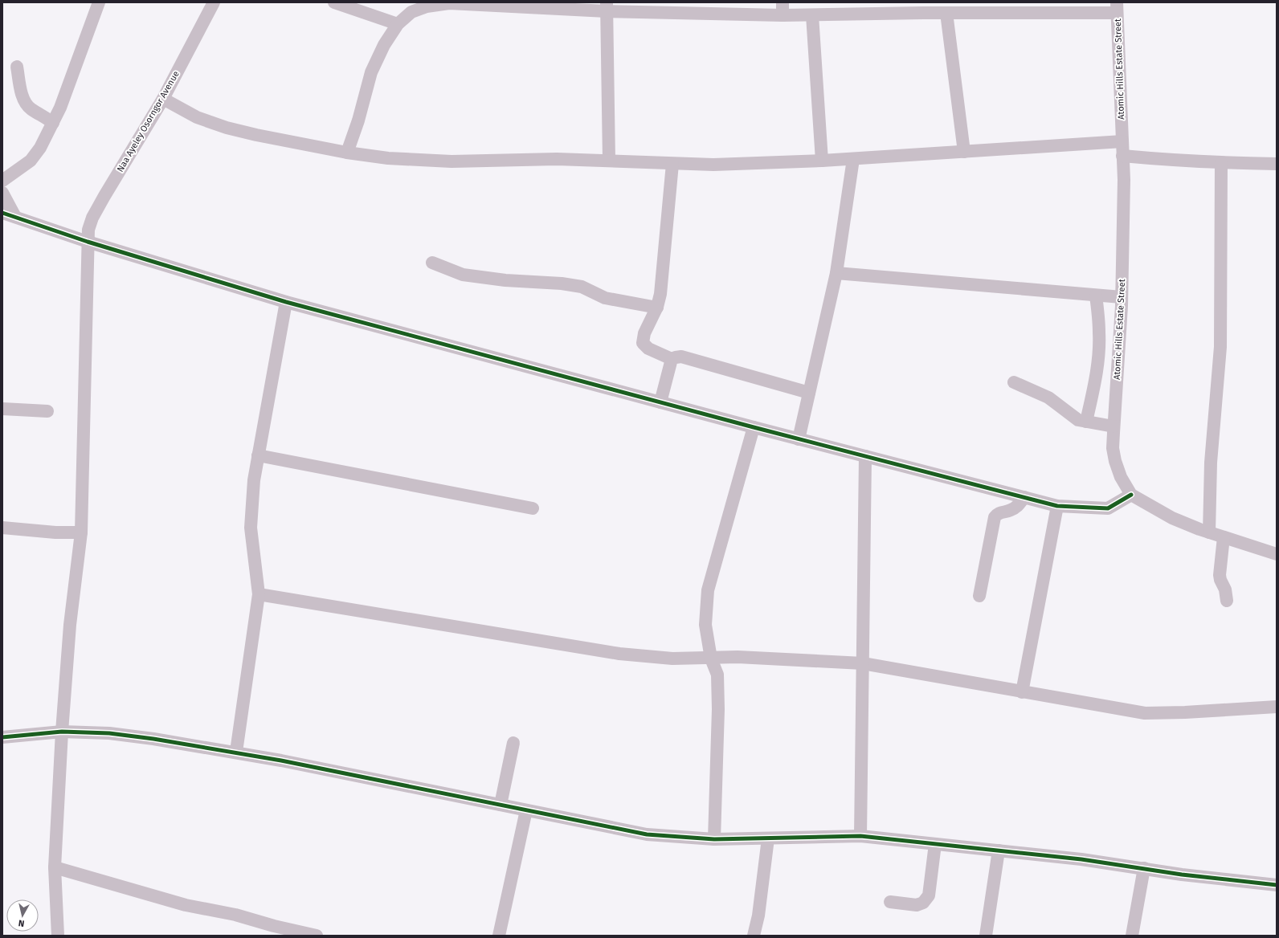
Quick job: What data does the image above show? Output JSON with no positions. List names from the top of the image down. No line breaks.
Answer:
{"streets":{"street":["Atomic Hills Estate Street","Naa Ayeley Osorngor Avenue"]},"north":"bottom"}
